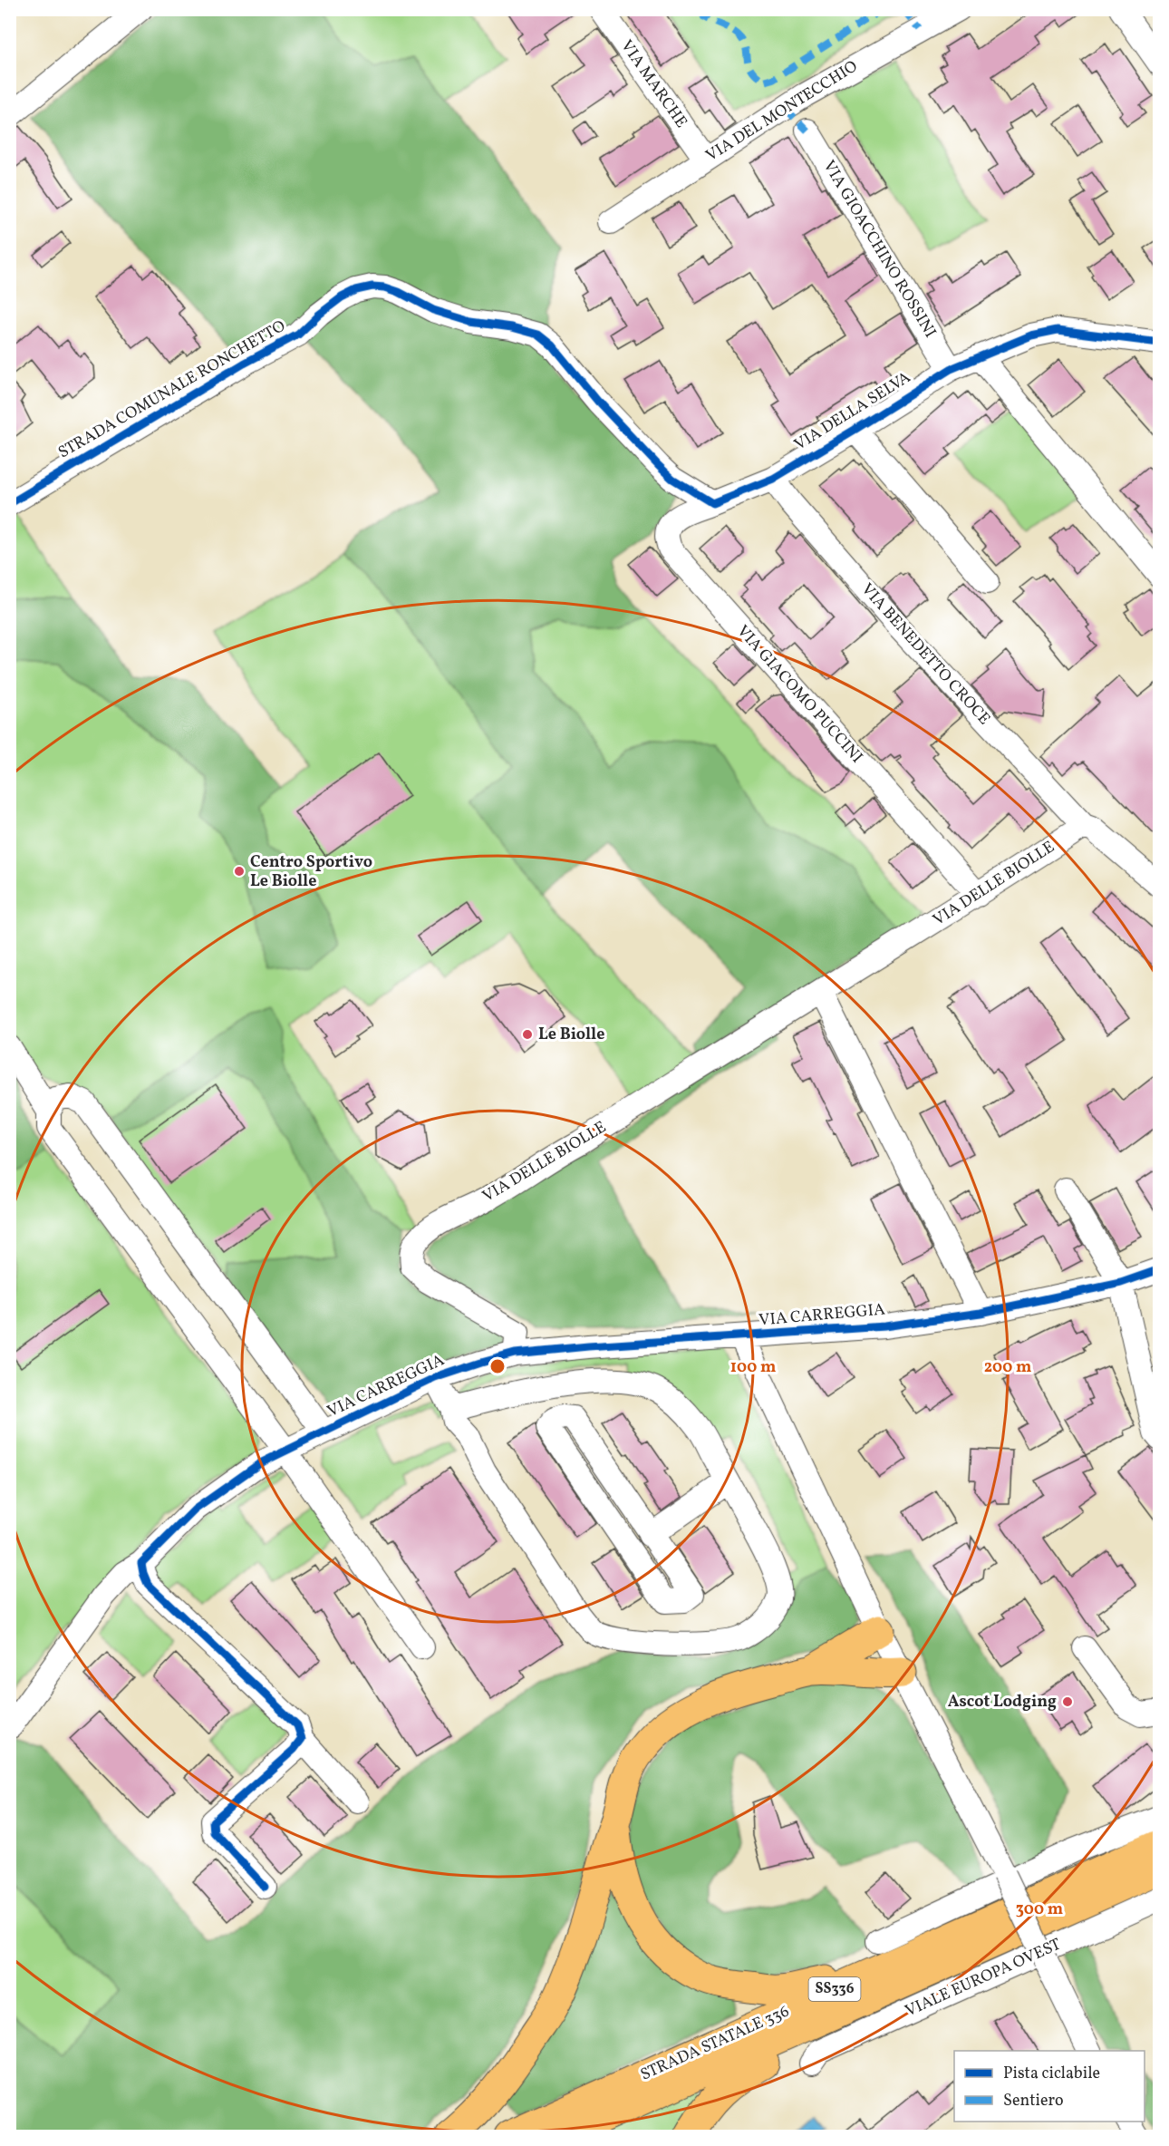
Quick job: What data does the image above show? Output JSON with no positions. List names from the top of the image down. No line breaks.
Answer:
{"streets":{"highway":["SS336","STRADA STATALE 336"],"street":["VIA MARCHE","VIA DEL MONTECCHIO","VIA GIOACCHINO ROSSINI","STRADA COMUNALE RONCHETTO","VIA DELLA SELVA","VIA BENEDETTO CROCE","VIA GIACOMO PUCCINI","VIA DELLE BIOLLE","VIA CARREGGIA","VIALE EUROPA OVEST"]},"crossings":[["VIA MARCHE","VIA DEL MONTECCHIO"],["VIA GIOACCHINO ROSSINI","VIA DELLA SELVA"],["STRADA COMUNALE RONCHETTO","VIA DELLA SELVA"],["STRADA COMUNALE RONCHETTO","VIA GIACOMO PUCCINI"],["VIA DELLA SELVA","VIA BENEDETTO CROCE"],["VIA DELLA SELVA","VIA GIACOMO PUCCINI"],["VIA BENEDETTO CROCE","VIA DELLE BIOLLE"],["VIA GIACOMO PUCCINI","VIA DELLE BIOLLE"],["VIA DELLE BIOLLE","VIA CARREGGIA"]],"places":["Centro Sportivo Le Biolle","Le Biolle","Ascot Lodging"],"legend":["Pista ciclabile","Sentiero"],"rings":["100 m","200 m","300 m"]}
